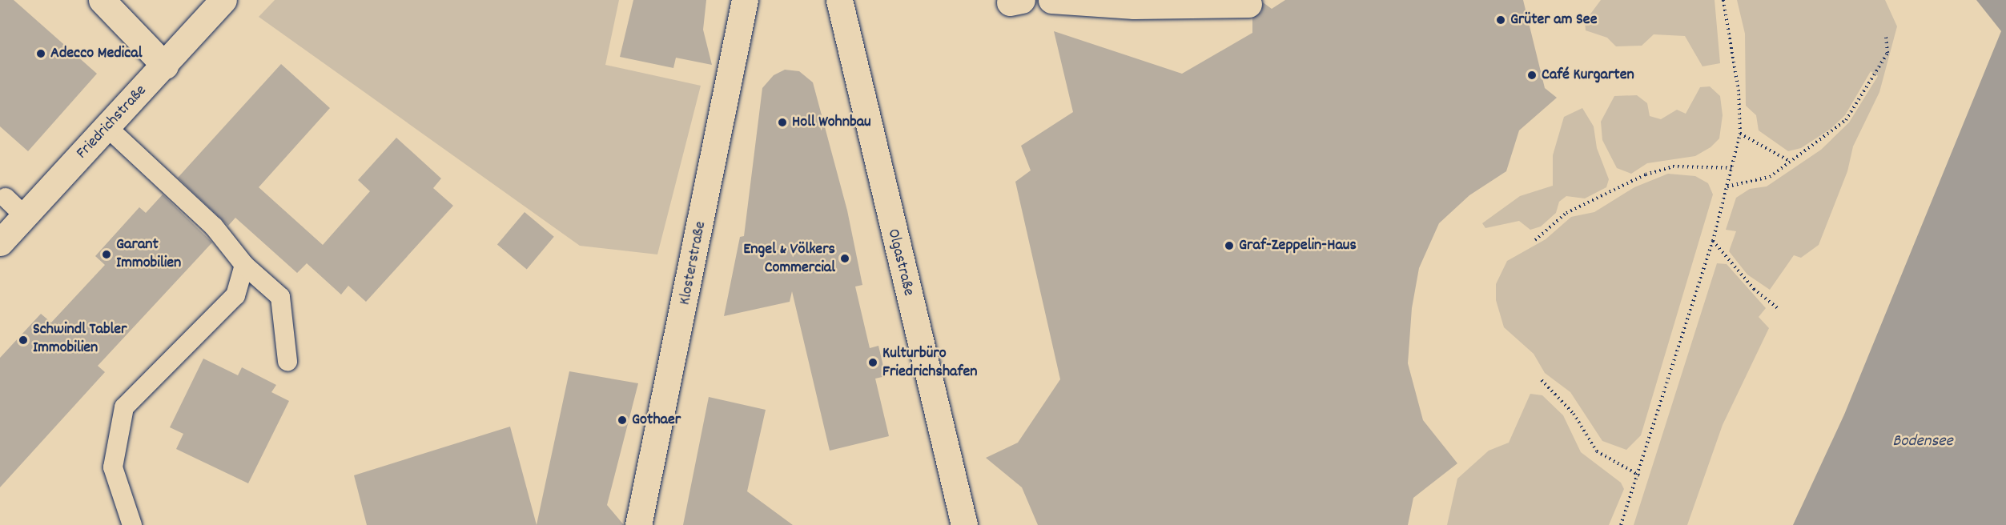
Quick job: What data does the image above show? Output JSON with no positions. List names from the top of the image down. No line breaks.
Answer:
{"streets":{"street":["Friedrichstraße","Olgastraße","Klosterstraße"]},"water":["Bodensee"],"places":["Grüter am See","Adecco Medical","Café Kurgarten","Holl Wohnbau","Graf-Zeppelin-Haus","Garant Immobilien","Engel & Völkers Commercial","Schwindl Tabler Immobilien","Kulturbüro Friedrichshafen","Gothaer"]}
